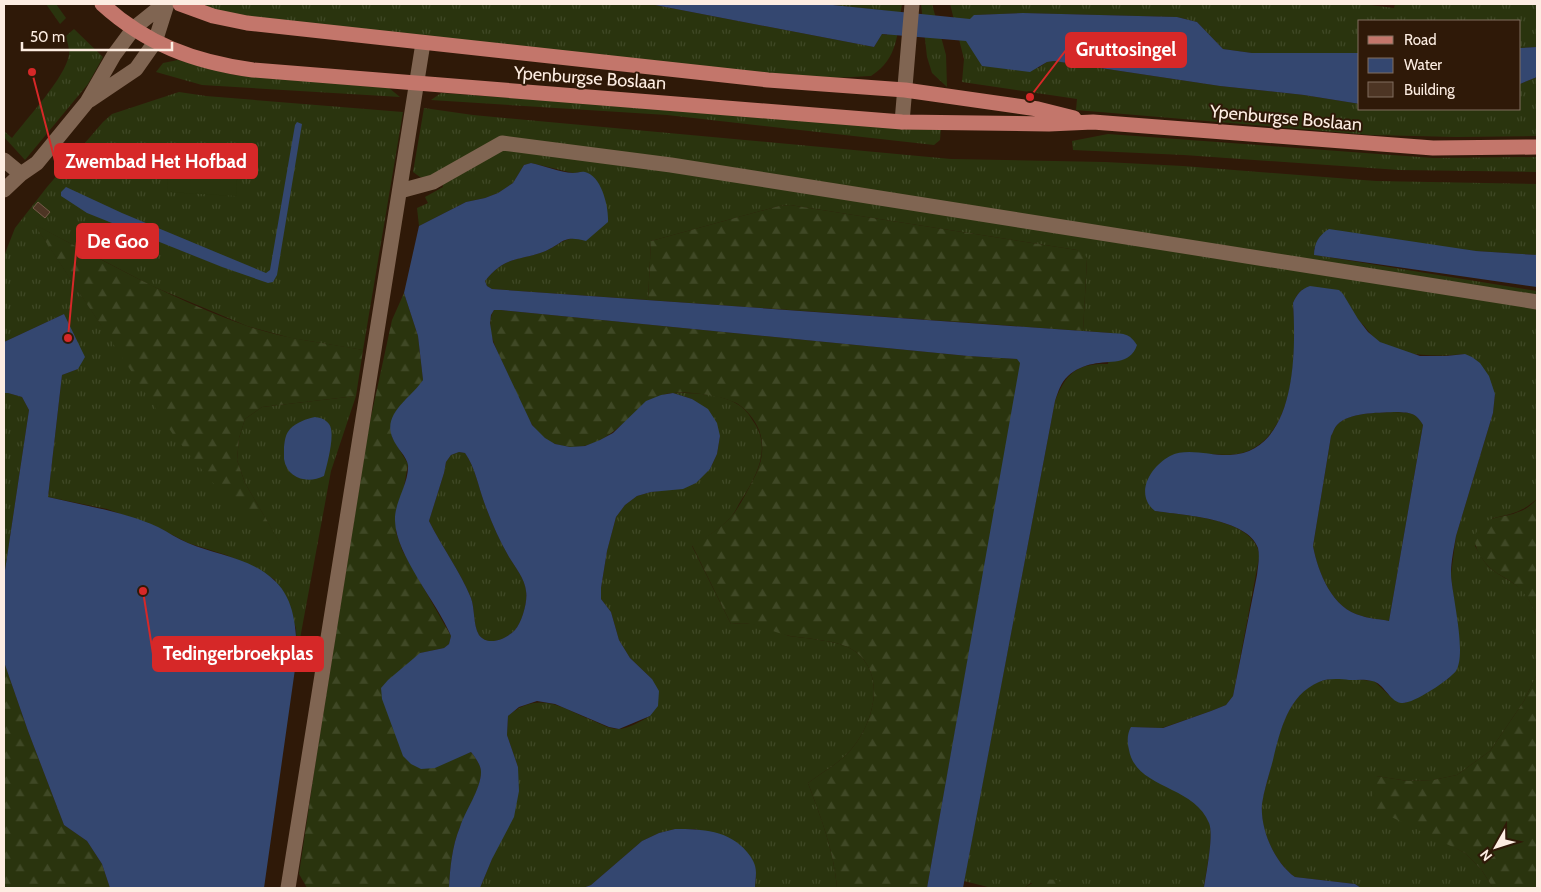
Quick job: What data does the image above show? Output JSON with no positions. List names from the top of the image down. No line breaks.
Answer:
{"streets":{"main road":["Ypenburgse Boslaan"]},"places":["Zwembad Het Hofbad","Gruttosingel","De Goo","Tedingerbroekplas"],"legend":["Road","Water","Building"],"scale_bar":"50 m","north":"bottom left"}
